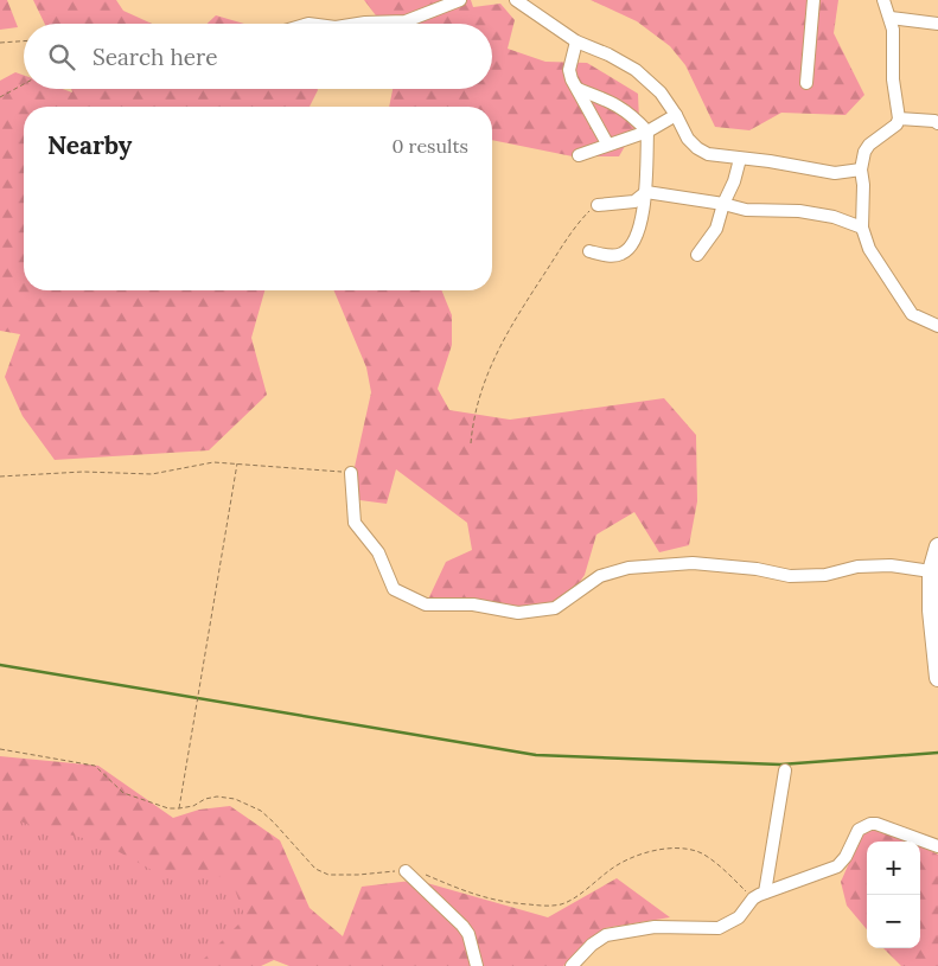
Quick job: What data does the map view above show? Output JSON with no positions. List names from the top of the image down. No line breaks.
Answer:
{"page":{"search":"Search here","heading":["Nearby","0 results"],"map_buttons":["+","−"]}}
